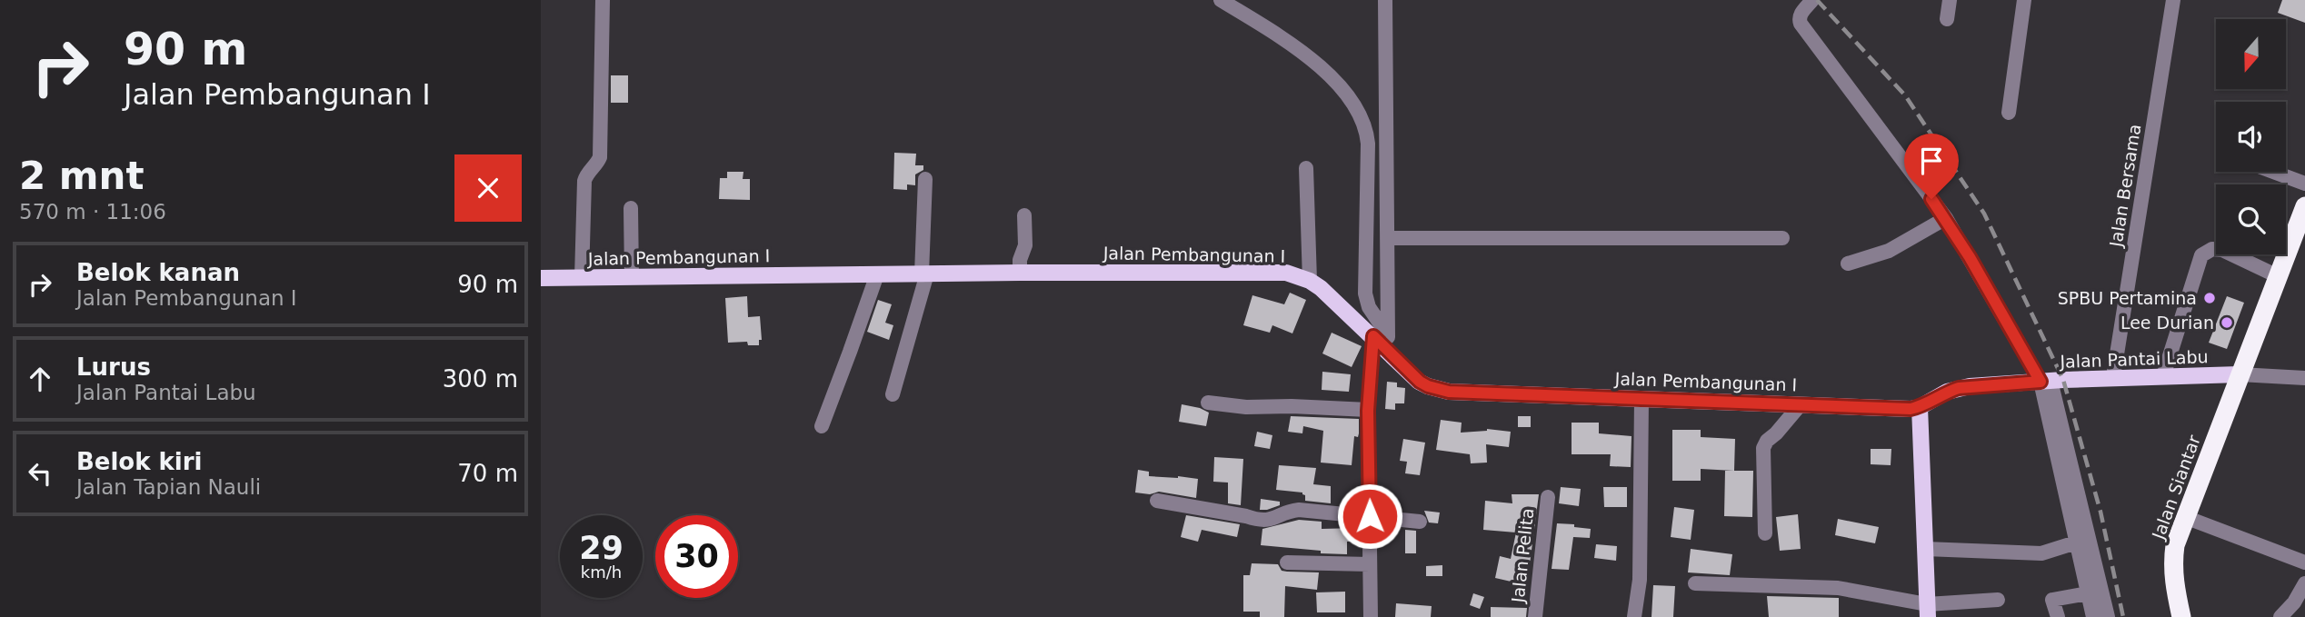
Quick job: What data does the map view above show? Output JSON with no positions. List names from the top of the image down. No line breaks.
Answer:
{"streets":{"highway":["Jalan Siantar"],"main road":["Jalan Pembangunan I","Jalan Pantai Labu"],"street":["Jalan Bersama","Jalan Pelita"]},"crossings":[["Jalan Bersama","Jalan Pantai Labu"],["Jalan Pembangunan I","Jalan Pantai Labu"],["Jalan Pantai Labu","Jalan Siantar"]],"places":["SPBU Pertamina","Lee Durian"],"north":"bottom","page":{"turn":["90 m","Jalan Pembangunan I"],"heading":["2 mnt","570 m · 11:06"],"list":[{"name":"Belok kanan","note":"Jalan Pembangunan I","value":"90 m"},{"name":"Lurus","note":"Jalan Pantai Labu","value":"300 m"},{"name":"Belok kiri","note":"Jalan Tapian Nauli","value":"70 m"}],"speed":"29 km/h","limit":"30"}}
